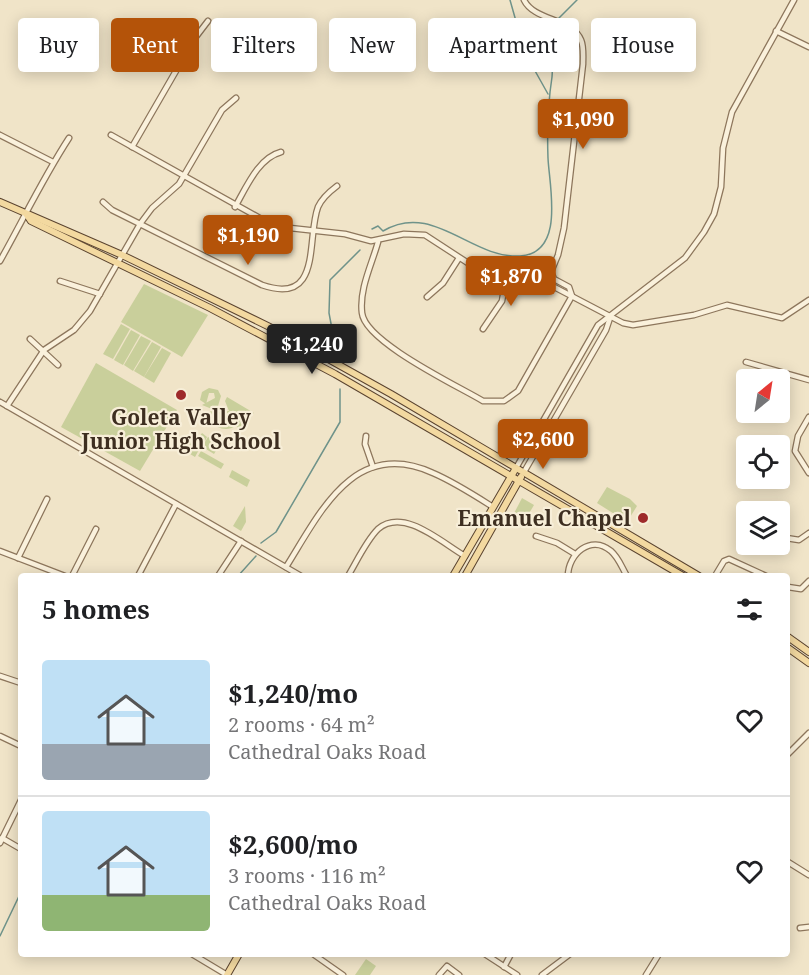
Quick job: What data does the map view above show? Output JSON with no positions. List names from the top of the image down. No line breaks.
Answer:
{"places":["Goleta Valley Junior High School","Emanuel Chapel"],"north":"top right","page":{"chip":["Buy","Rent","Filters","New","Apartment","House"],"price":["$1,090","$1,190","$1,870","$1,240","$2,600"],"heading":"5 homes","list":[{"name":"$1,240/mo","note":"2 rooms · 64 m² · Cathedral Oaks Road"},{"name":"$2,600/mo","note":"3 rooms · 116 m² · Cathedral Oaks Road"}]}}
